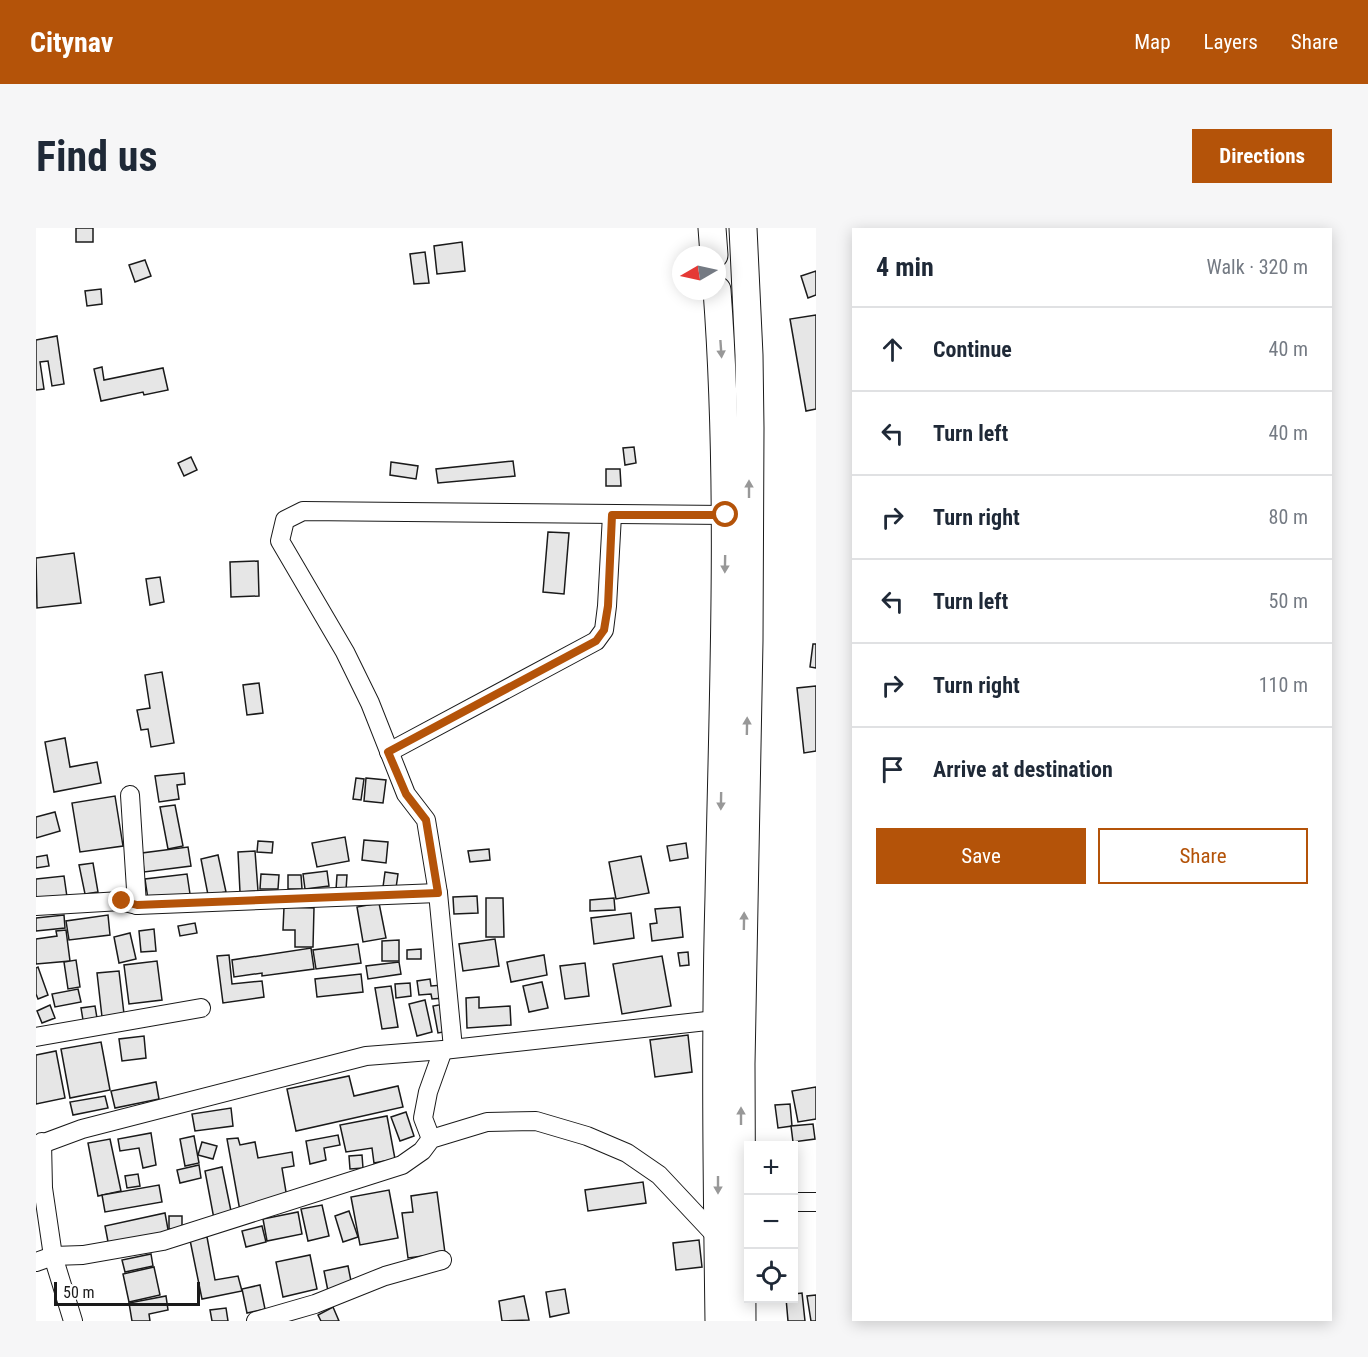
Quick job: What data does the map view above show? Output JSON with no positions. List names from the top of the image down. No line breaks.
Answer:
{"scale_bar":"50 m","north":"left","page":{"header":"Citynav","nav":["Map","Layers","Share"],"buttons":["Directions",["Save","Share"]],"title":"Find us","heading":["4 min","Walk · 320 m"],"list":[["Continue","40 m"],["Turn left","40 m"],["Turn right","80 m"],["Turn left","50 m"],["Turn right","110 m"],"Arrive at destination"],"map_buttons":["+","−"],"scale":"50 m"}}
